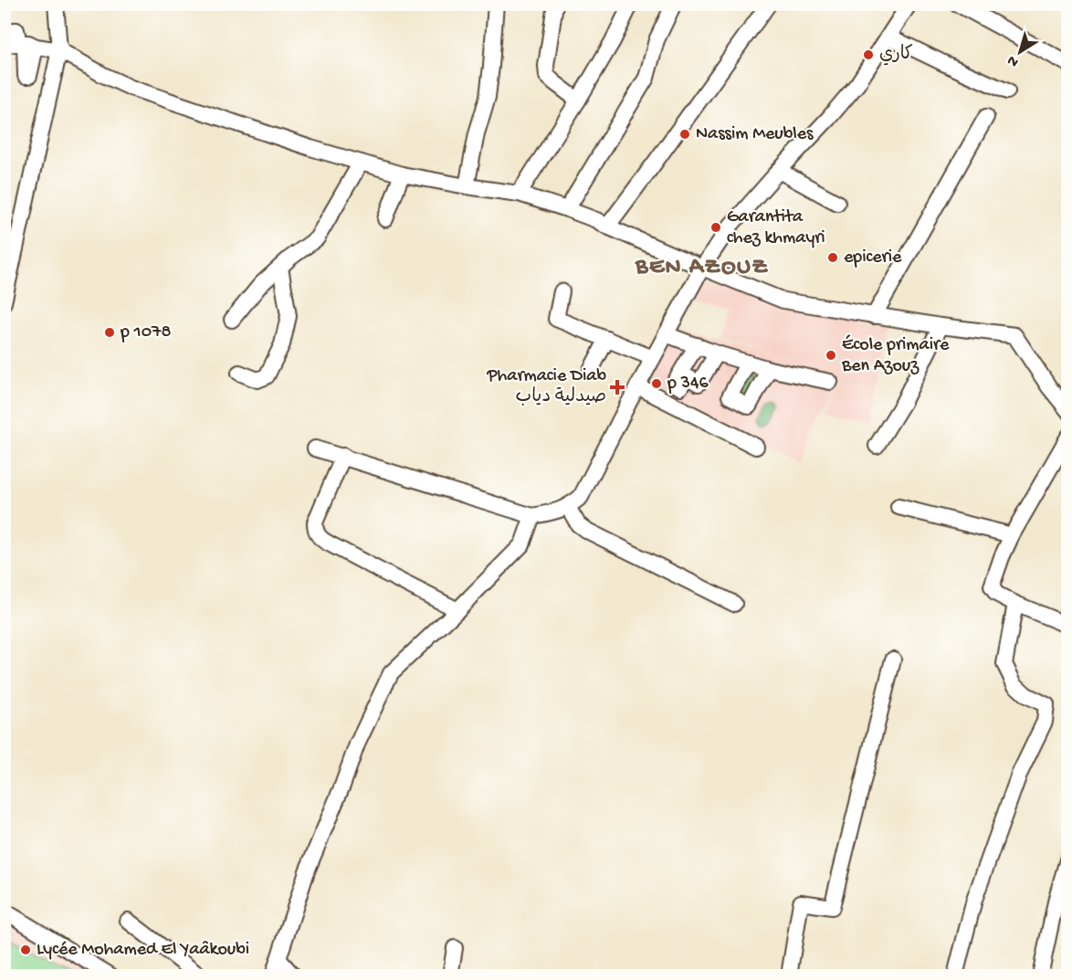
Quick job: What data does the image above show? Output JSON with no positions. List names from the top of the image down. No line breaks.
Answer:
{"districts":["BEN AZOUZ"],"places":{"other":["كاري","Nassim Meubles","Garantita chez khmayri","epicerie","p 1078","École primaire Ben Azouz","p 346","Lycée Mohamed El Yaâkoubi"],"health":["Pharmacie Diab صيدلية دياب"]},"north":"bottom left"}
